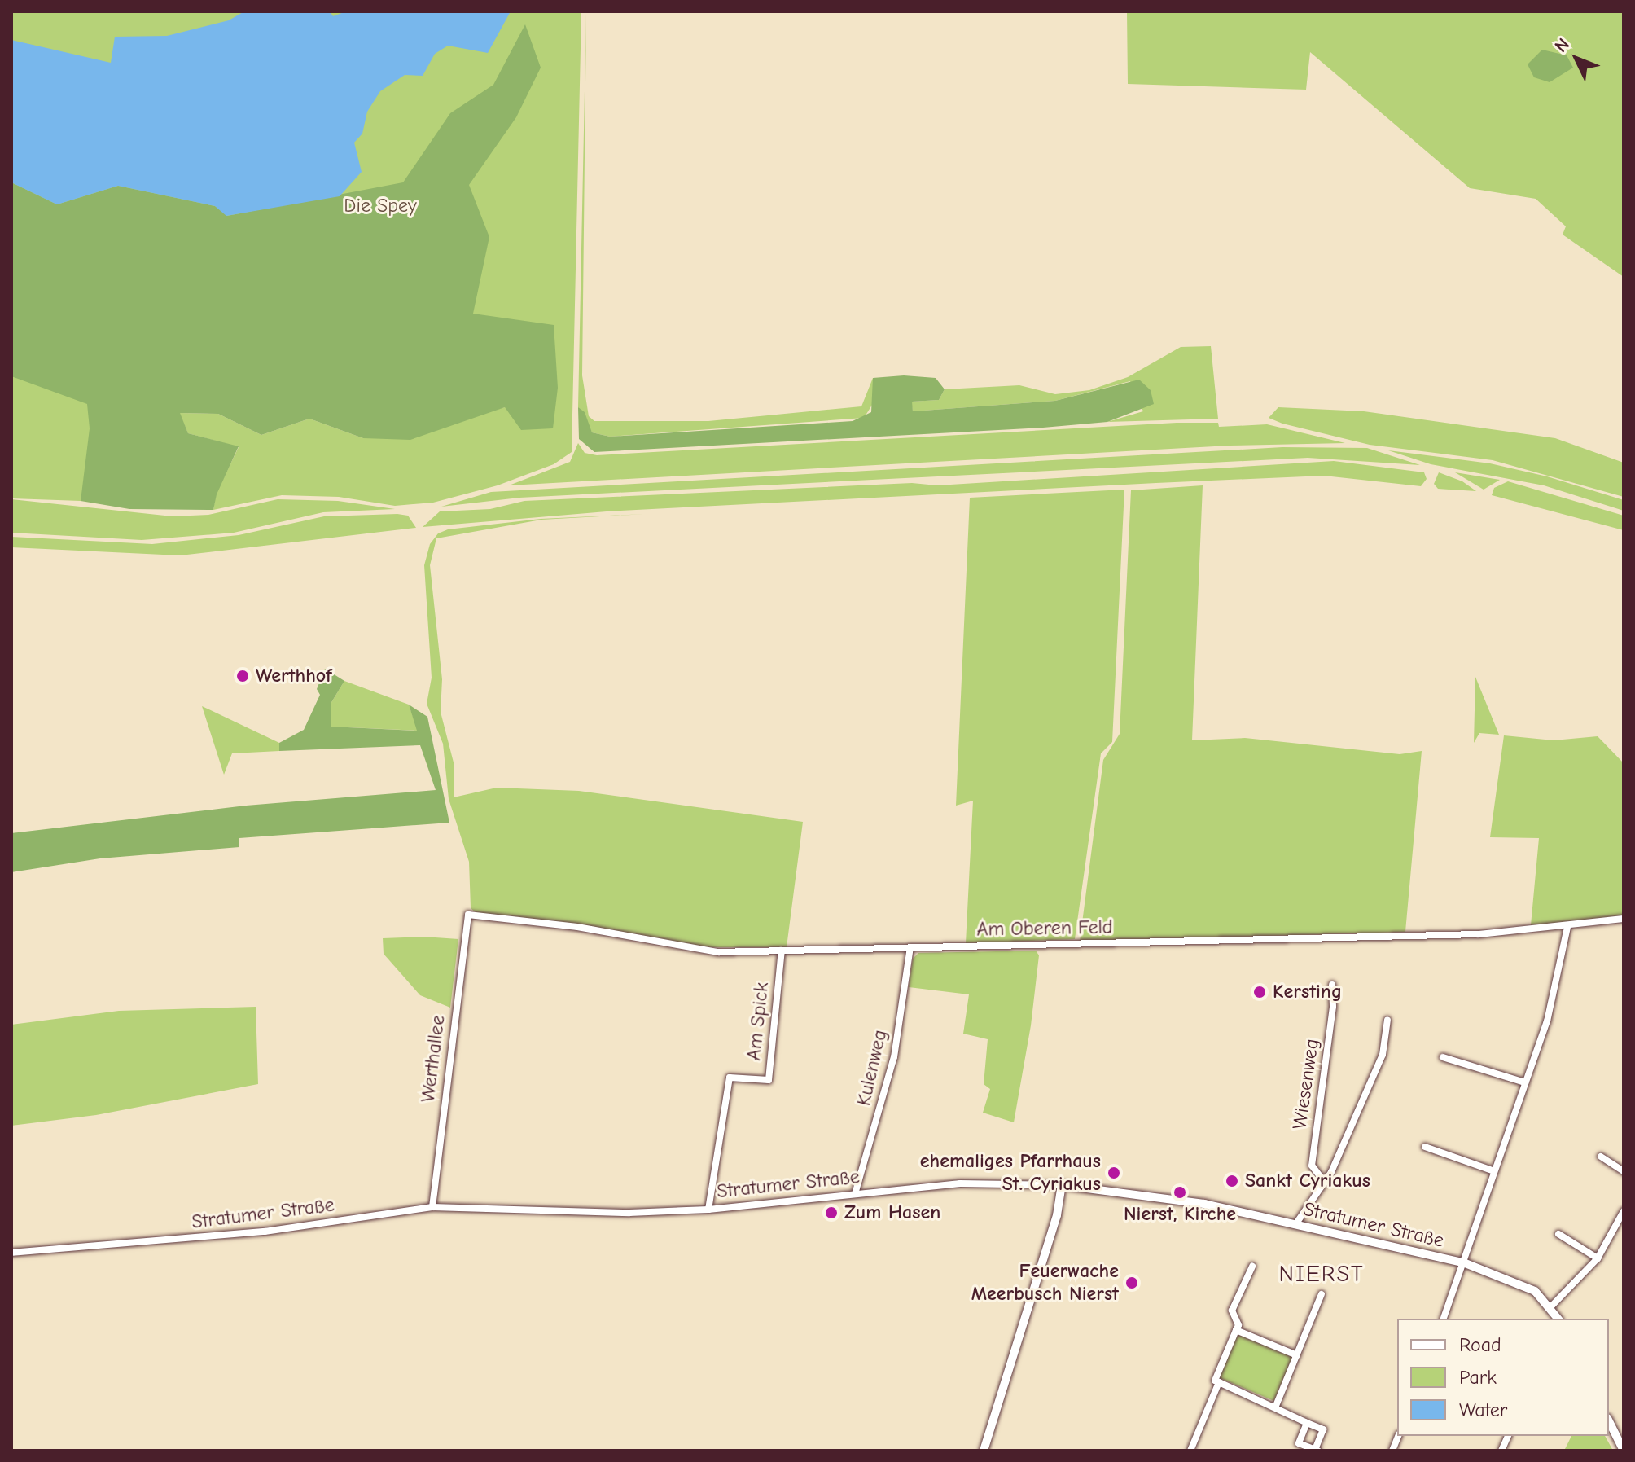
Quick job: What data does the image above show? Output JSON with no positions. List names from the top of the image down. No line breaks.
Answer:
{"streets":{"street":["Am Oberen Feld","Am Spick","Werthallee","Kulenweg","Wiesenweg","Stratumer Straße"]},"crossings":[["Am Oberen Feld","Am Spick"],["Am Oberen Feld","Werthallee"],["Am Oberen Feld","Kulenweg"],["Am Spick","Stratumer Straße"],["Werthallee","Stratumer Straße"],["Kulenweg","Stratumer Straße"]],"districts":["NIERST"],"parks":["Die Spey"],"places":["Werthhof","Kersting","ehemaliges Pfarrhaus St. Cyriakus","Sankt Cyriakus","Nierst, Kirche","Zum Hasen","Feuerwache Meerbusch Nierst"],"legend":["Road","Park","Water"],"north":"top left"}
